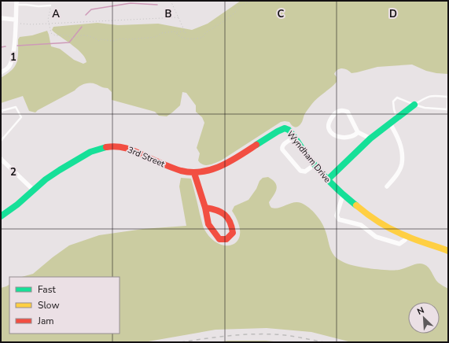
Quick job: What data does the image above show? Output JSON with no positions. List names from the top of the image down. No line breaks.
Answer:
{"streets":{"street":["3rd Street","Wyndham Drive"]},"crossings":[["3rd Street","Wyndham Drive"]],"legend":["Fast","Slow","Jam"],"north":"top left","grid":{"columns":["A","B","C","D"],"rows":["1","2"]}}
